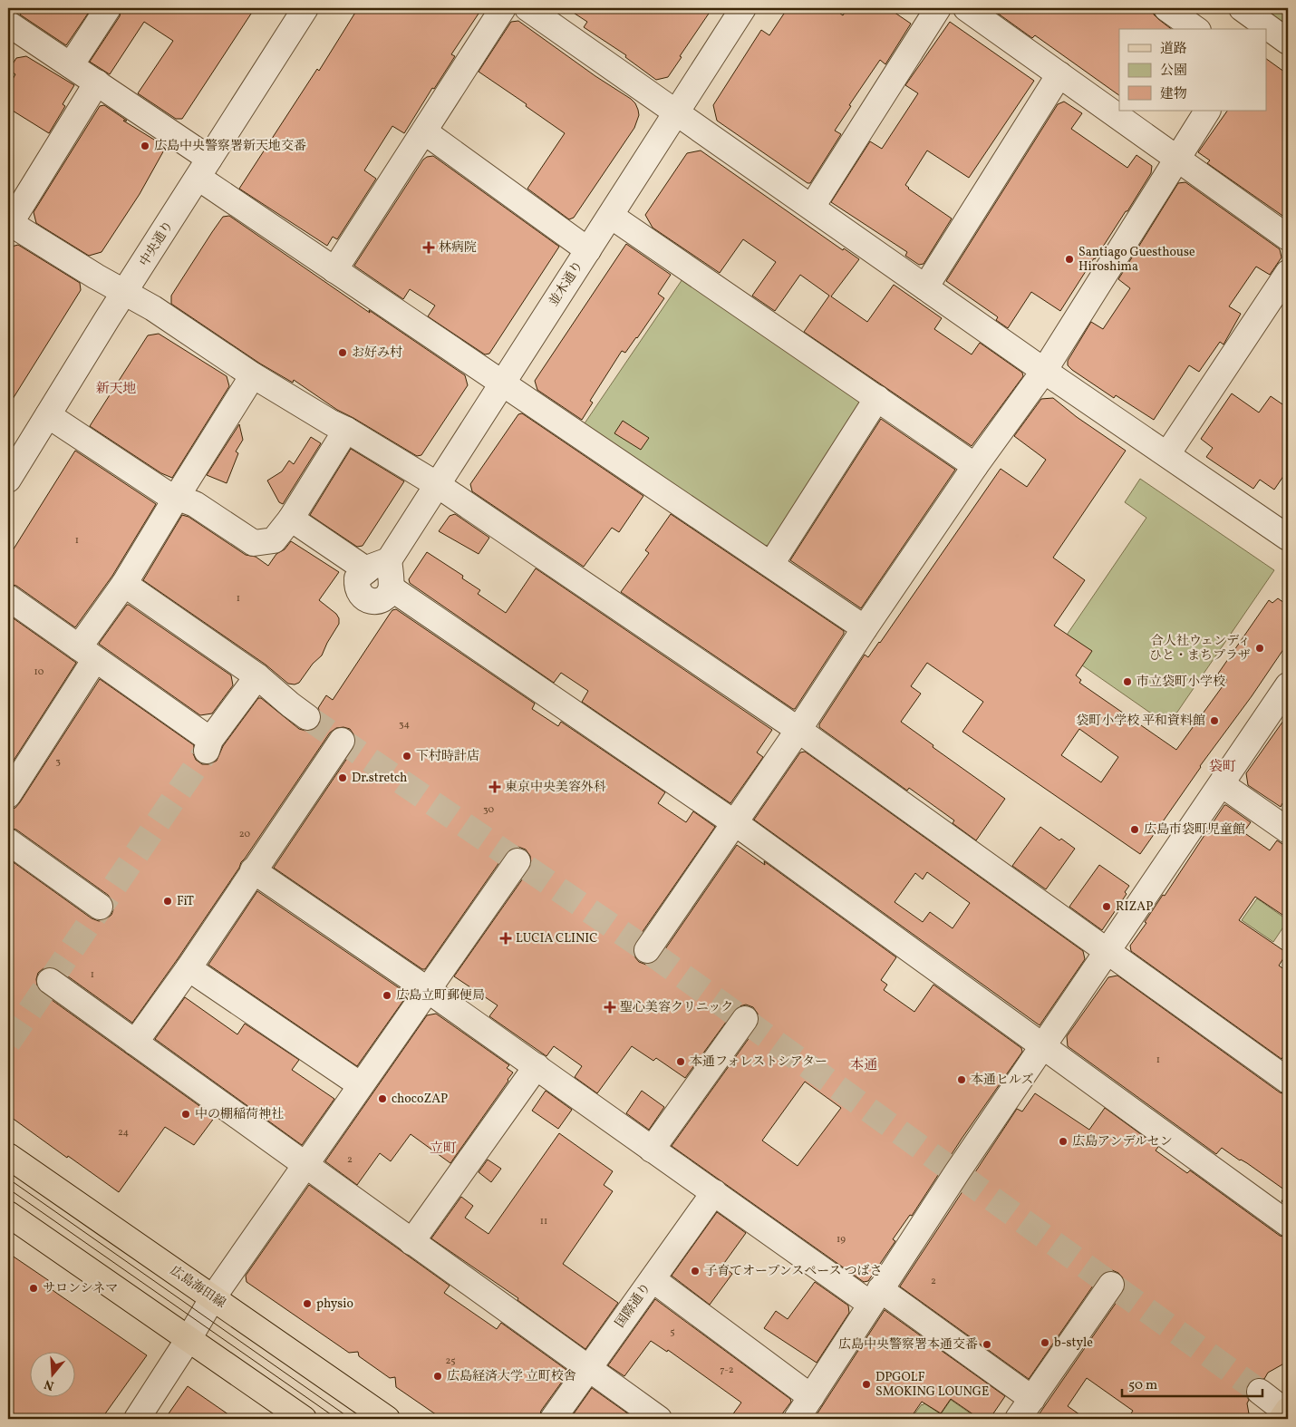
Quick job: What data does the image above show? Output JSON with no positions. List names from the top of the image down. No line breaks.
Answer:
{"streets":{"main road":["広島海田線"],"street":["中央通り","並木通り","国際通り"]},"districts":["新天地","袋町","本通","立町"],"places":{"other":["広島中央警察署新天地交番","Santiago Guesthouse Hiroshima","お好み村","合人社ウェンディ ひと・まちプラザ","市立袋町小学校","袋町小学校 平和資料館","下村時計店","Dr.stretch","広島市袋町児童館","FiT","RIZAP","広島立町郵便局","本通フォレストシアター","本通ヒルズ","chocoZAP","中の棚稲荷神社","広島アンデルセン","子育てオープンスペース つばさ","サロンシネマ","physio","b-style","広島中央警察署本通交番","広島経済大学 立町校舎","DPGOLF SMOKING LOUNGE"],"health":["林病院","東京中央美容外科","LUCIA CLINIC","聖心美容クリニック"]},"house_numbers":["1","1","10","34","3","30","20","1","1","24","2","11","19","2","5","25","7-2"],"legend":["道路","公園","建物"],"scale_bar":"50 m","north":"bottom"}
